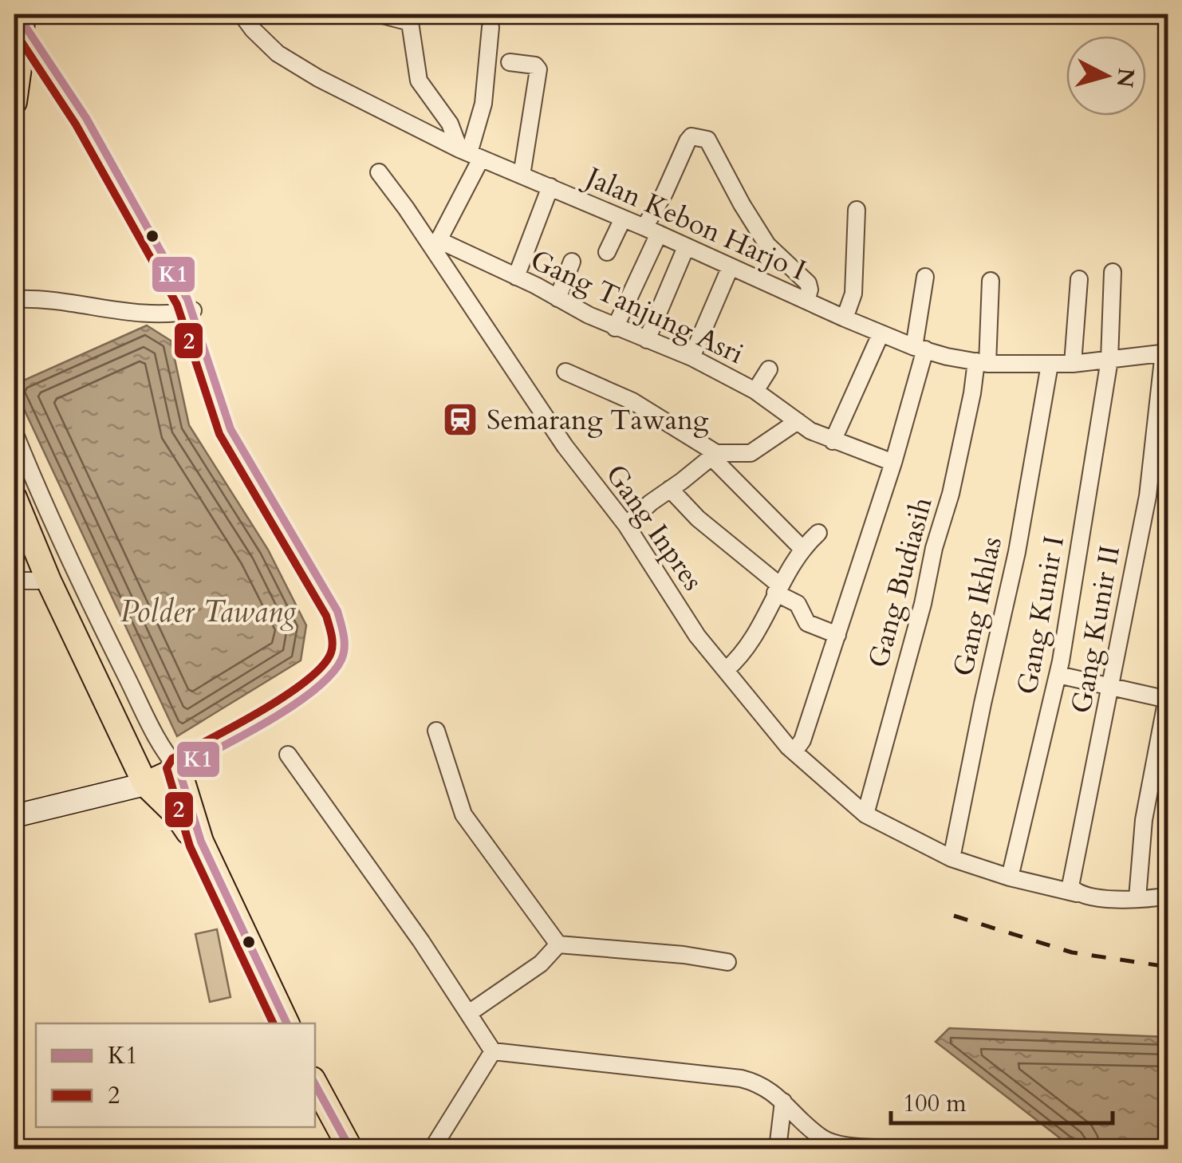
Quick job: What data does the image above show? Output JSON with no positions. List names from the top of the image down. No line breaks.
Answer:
{"streets":{"street":["Jalan Kebon Harjo I","Gang Tanjung Asri","Gang Inpres","Gang Budiasih","Gang Ikhlas","Gang Kunir I","Gang Kunir II"]},"crossings":[["Jalan Kebon Harjo I","Gang Budiasih"],["Jalan Kebon Harjo I","Gang Ikhlas"],["Jalan Kebon Harjo I","Gang Kunir I"],["Jalan Kebon Harjo I","Gang Kunir II"],["Gang Tanjung Asri","Gang Inpres"],["Gang Inpres","Gang Budiasih"],["Gang Inpres","Gang Ikhlas"],["Gang Inpres","Gang Kunir I"],["Gang Inpres","Gang Kunir II"]],"water":["Polder Tawang"],"places":{"station":["Semarang Tawang"]},"lines":["transit line K1","transit line 2"],"legend":["K1","2"],"scale_bar":"100 m","north":"right"}
